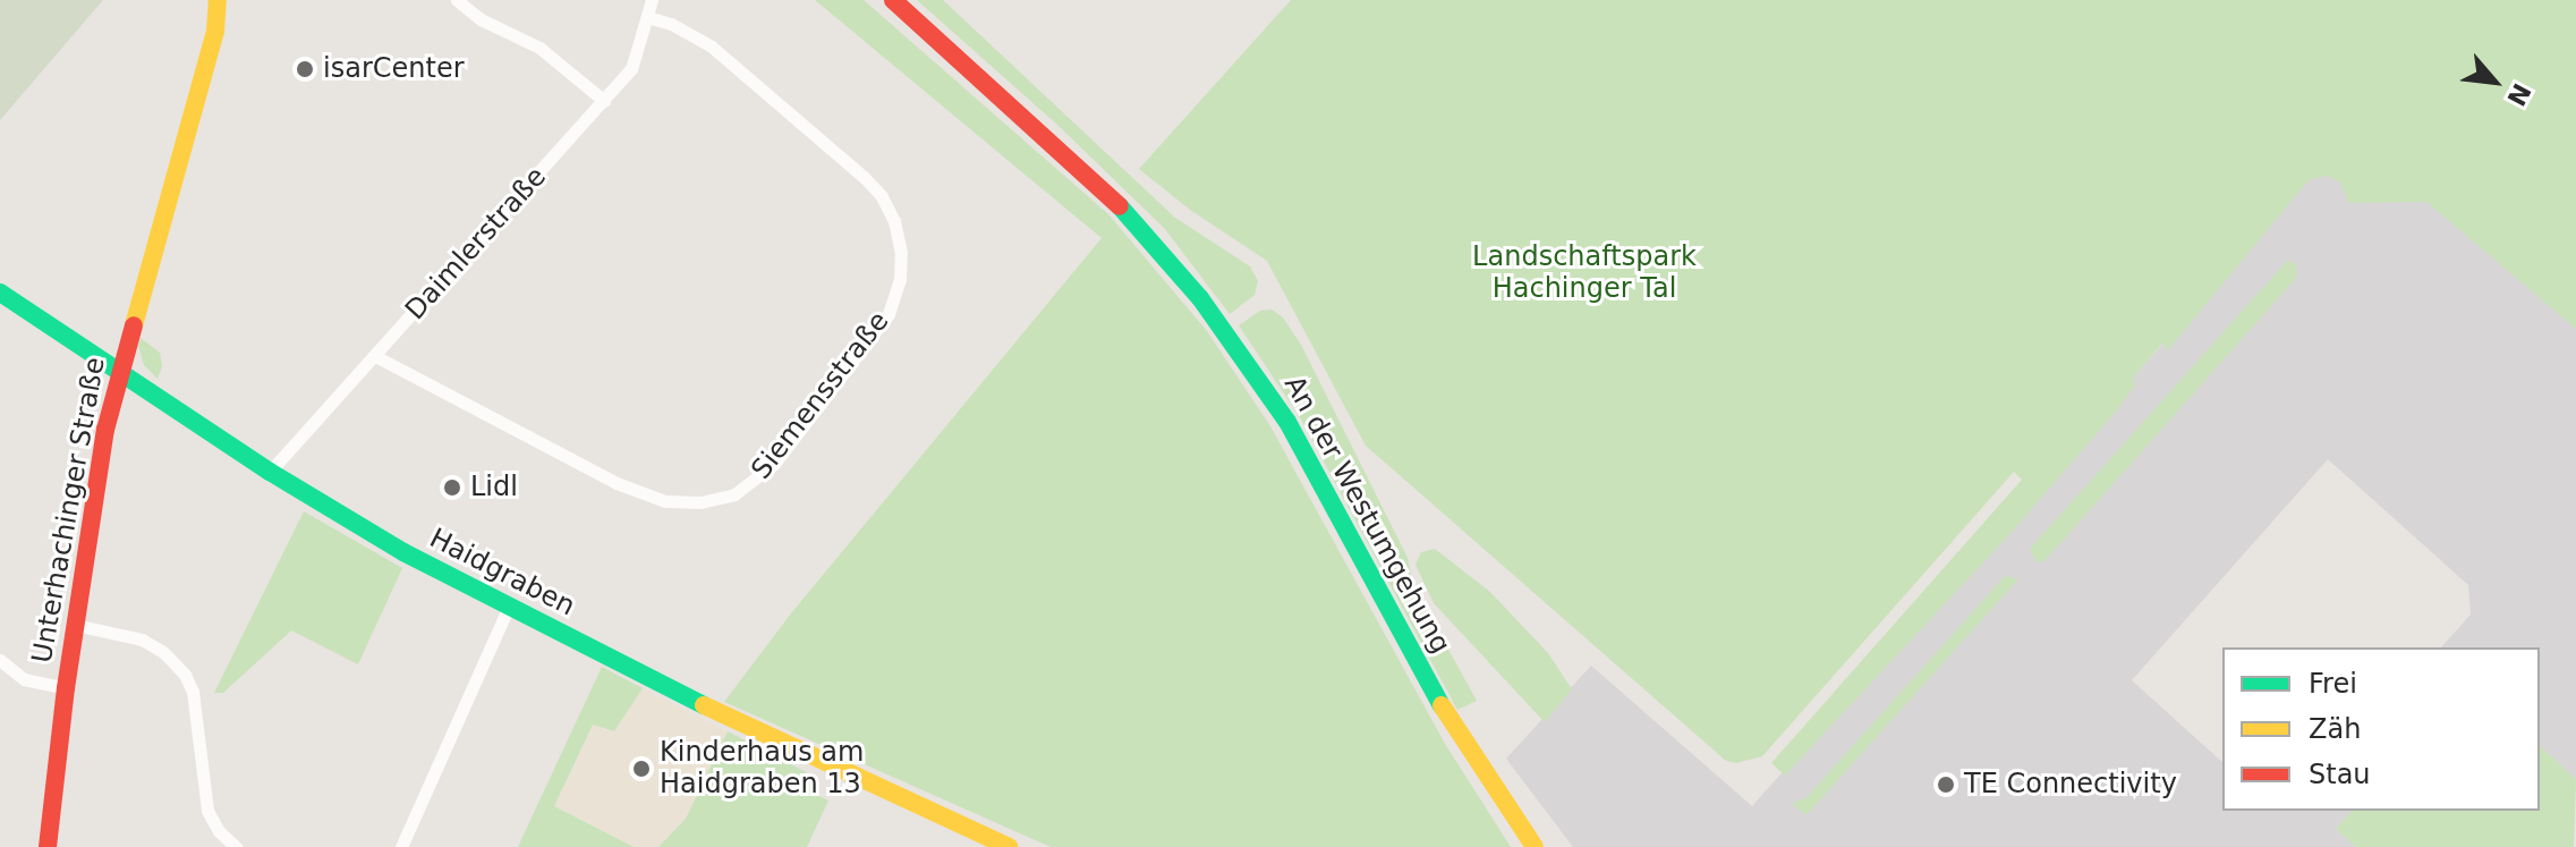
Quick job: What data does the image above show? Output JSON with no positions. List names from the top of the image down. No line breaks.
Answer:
{"streets":{"main road":["Unterhachinger Straße","An der Westumgehung","Haidgraben"],"street":["Daimlerstraße","Siemensstraße"]},"crossings":[["Daimlerstraße","Siemensstraße"],["Daimlerstraße","Haidgraben"],["Unterhachinger Straße","Haidgraben"]],"parks":["Landschaftspark Hachinger Tal"],"places":["isarCenter","Lidl","Kinderhaus am Haidgraben 13","TE Connectivity"],"legend":["Frei","Zäh","Stau"],"north":"bottom right"}
